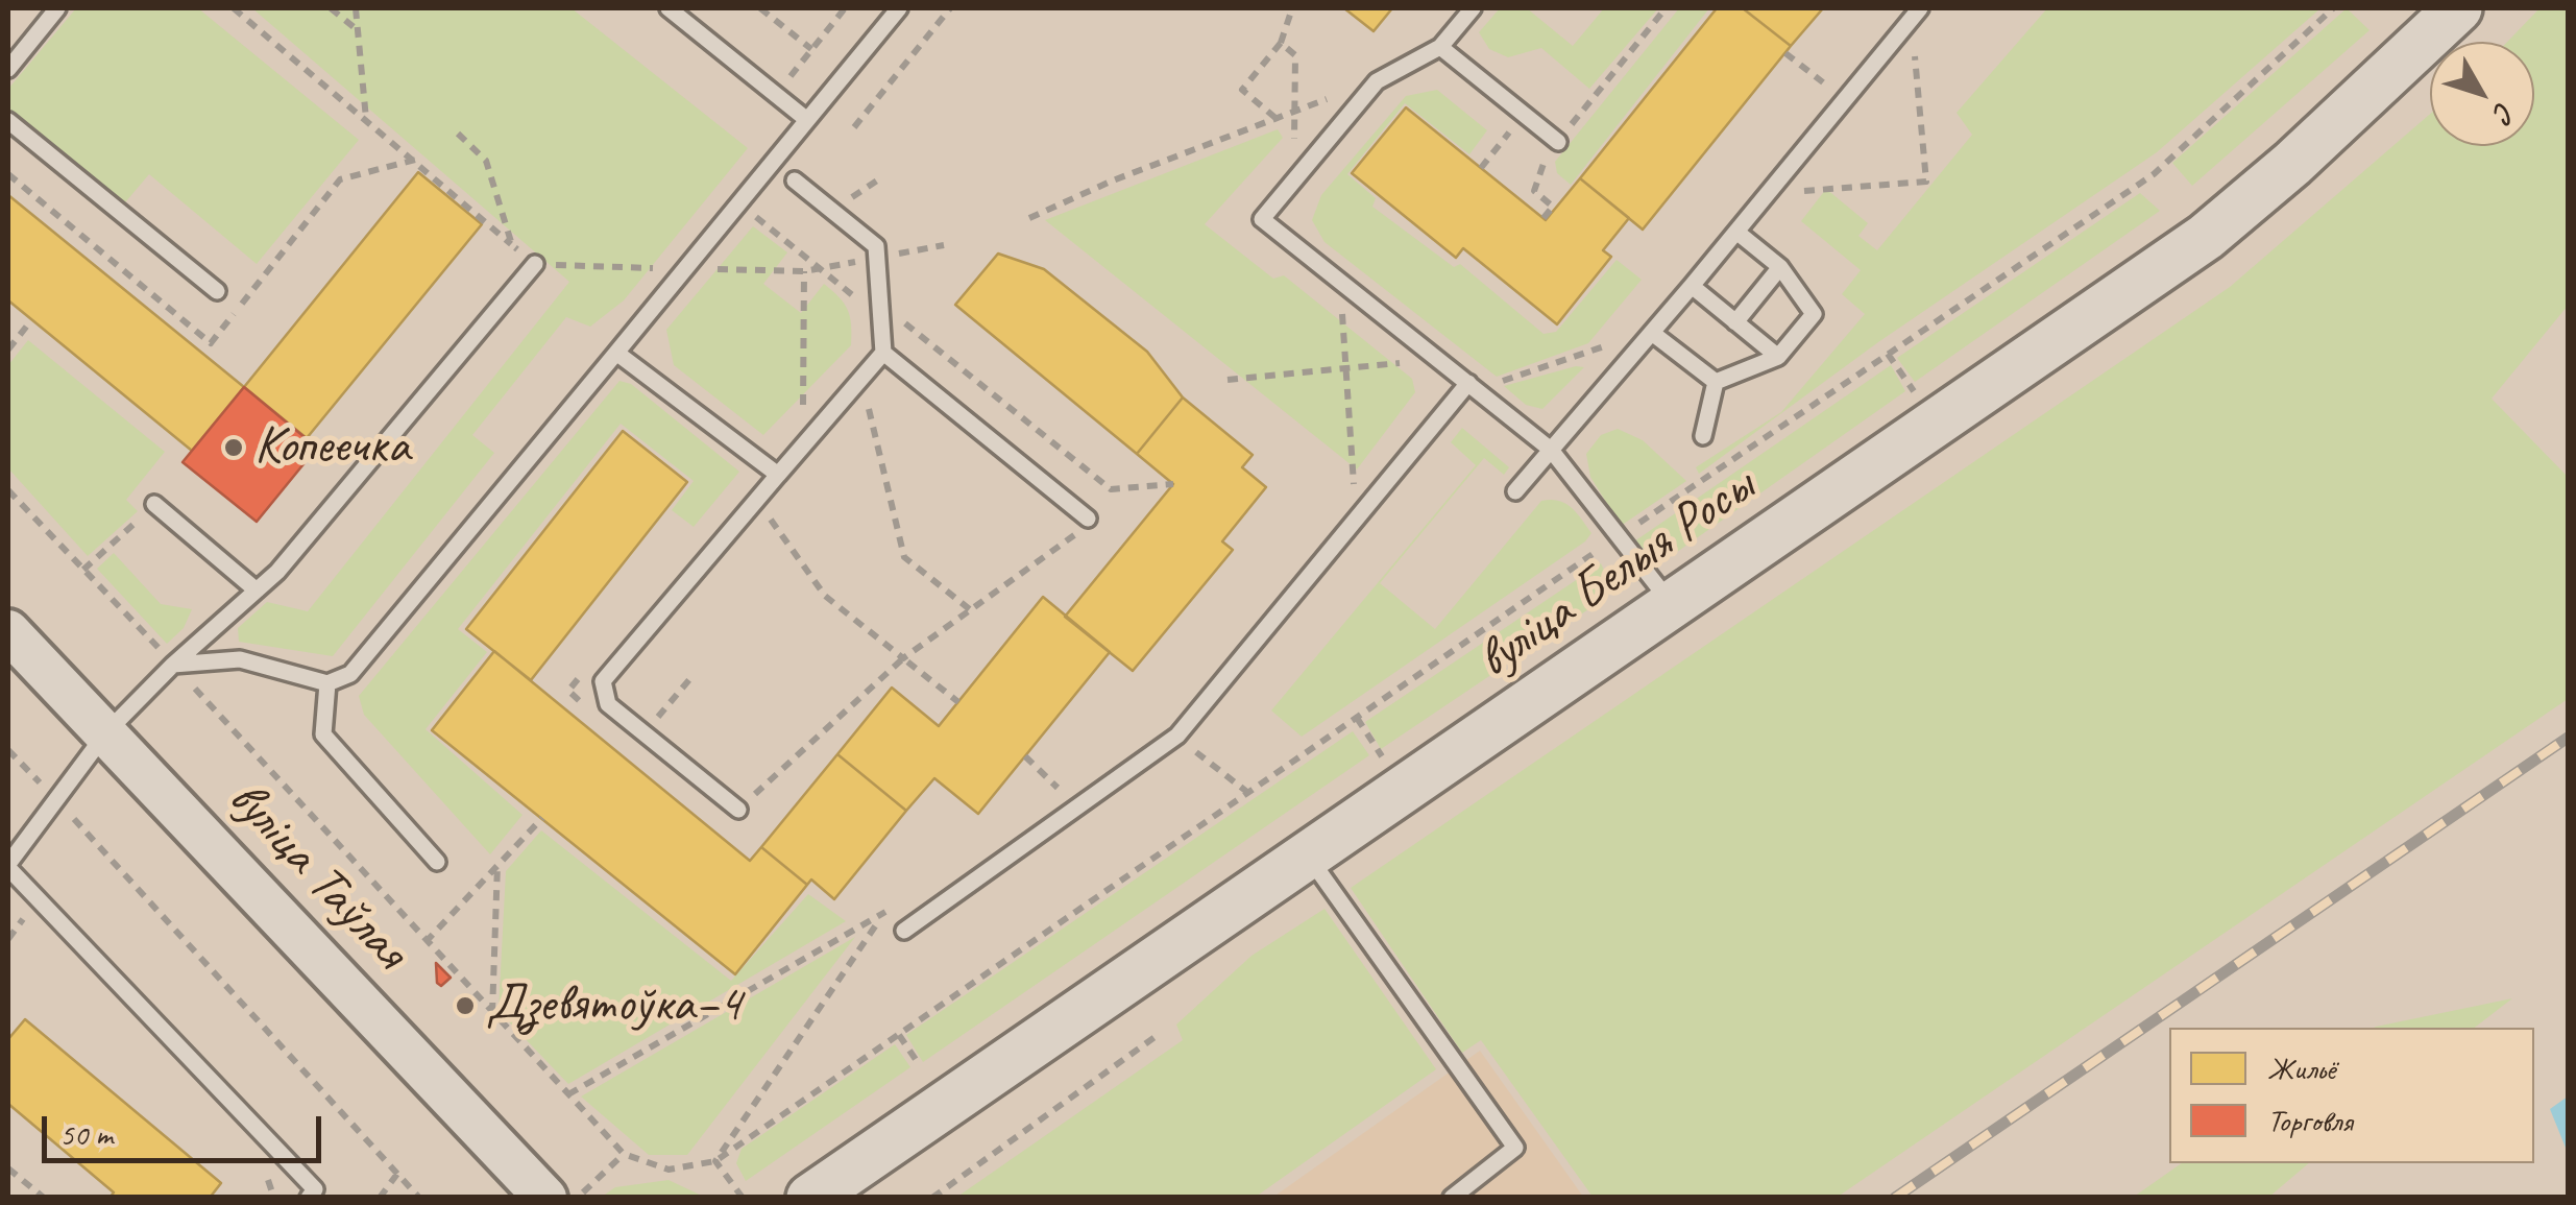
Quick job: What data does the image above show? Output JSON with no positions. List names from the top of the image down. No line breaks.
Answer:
{"streets":{"main road":["вуліца Белыя Росы"],"street":["вуліца Таўлая"]},"places":["Копеечка","Дзевятоўка–4"],"legend":["Жильё","Торговля"],"scale_bar":"50 m","north":"bottom right"}
